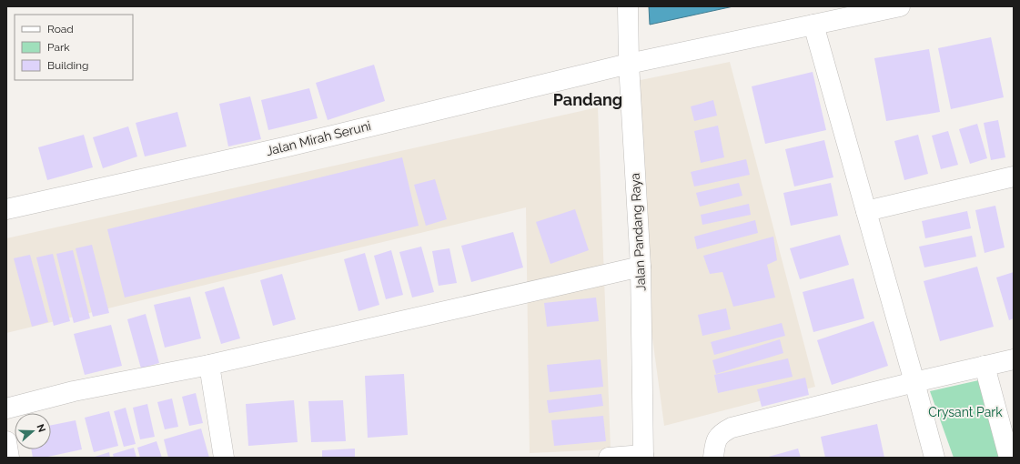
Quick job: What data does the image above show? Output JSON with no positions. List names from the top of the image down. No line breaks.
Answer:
{"streets":{"street":["Jalan Mirah Seruni","Jalan Pandang Raya"]},"crossings":[["Jalan Mirah Seruni","Jalan Pandang Raya"]],"districts":["Pandang"],"parks":["Crysant Park"],"legend":["Road","Park","Building"],"north":"right"}
